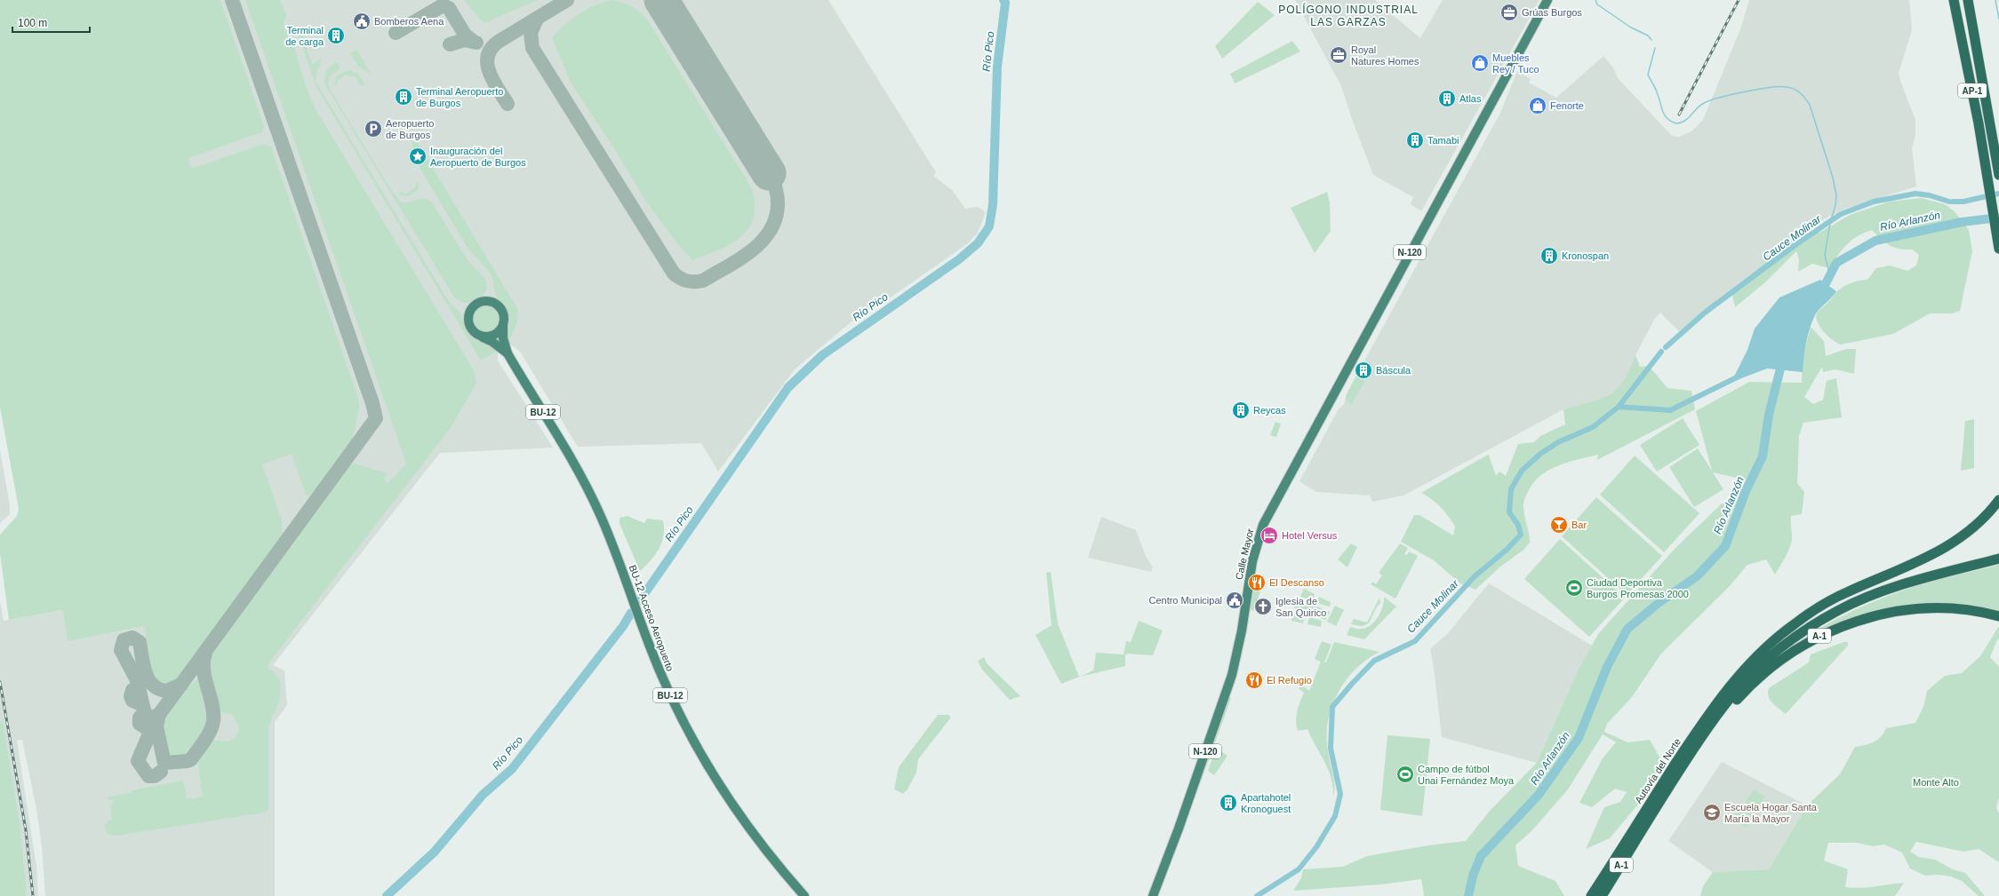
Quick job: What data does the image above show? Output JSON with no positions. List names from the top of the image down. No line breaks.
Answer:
{"streets":{"highway":["AP-1","N-120","BU-12","Calle Mayor","BU-12 Acceso Aeropuerto","A-1","Autovía del Norte"]},"crossings":[["N-120","Calle Mayor"],["BU-12","BU-12 Acceso Aeropuerto"],["A-1","Autovía del Norte"]],"districts":["POLÍGONO INDUSTRIAL LAS GARZAS"],"water":["Río Pico","Río Arlanzón","Cauce Molinar"],"parks":["Monte Alto"],"places":{"office":["Grúas Burgos","Royal Natures Homes"],"public building":["Bomberos Aena","Centro Municipal"],"building":["Terminal de carga","Terminal Aeropuerto de Burgos","Atlas","Tamabi","Kronospan","Báscula","Reycas","Apartahotel Kronoguest"],"shop":["Muebles Rey / Tuco","Fenorte"],"parking":["Aeropuerto de Burgos"],"place":["Inauguración del Aeropuerto de Burgos"],"bar":["Bar"],"hotel":["Hotel Versus"],"restaurant":["El Descanso","El Refugio"],"sports":["Ciudad Deportiva Burgos Promesas 2000","Campo de fútbol Unai Fernández Moya"],"church":["Iglesia de San Quirico"],"school or university":["Escuela Hogar Santa María la Mayor"]},"scale_bar":"100 m"}
